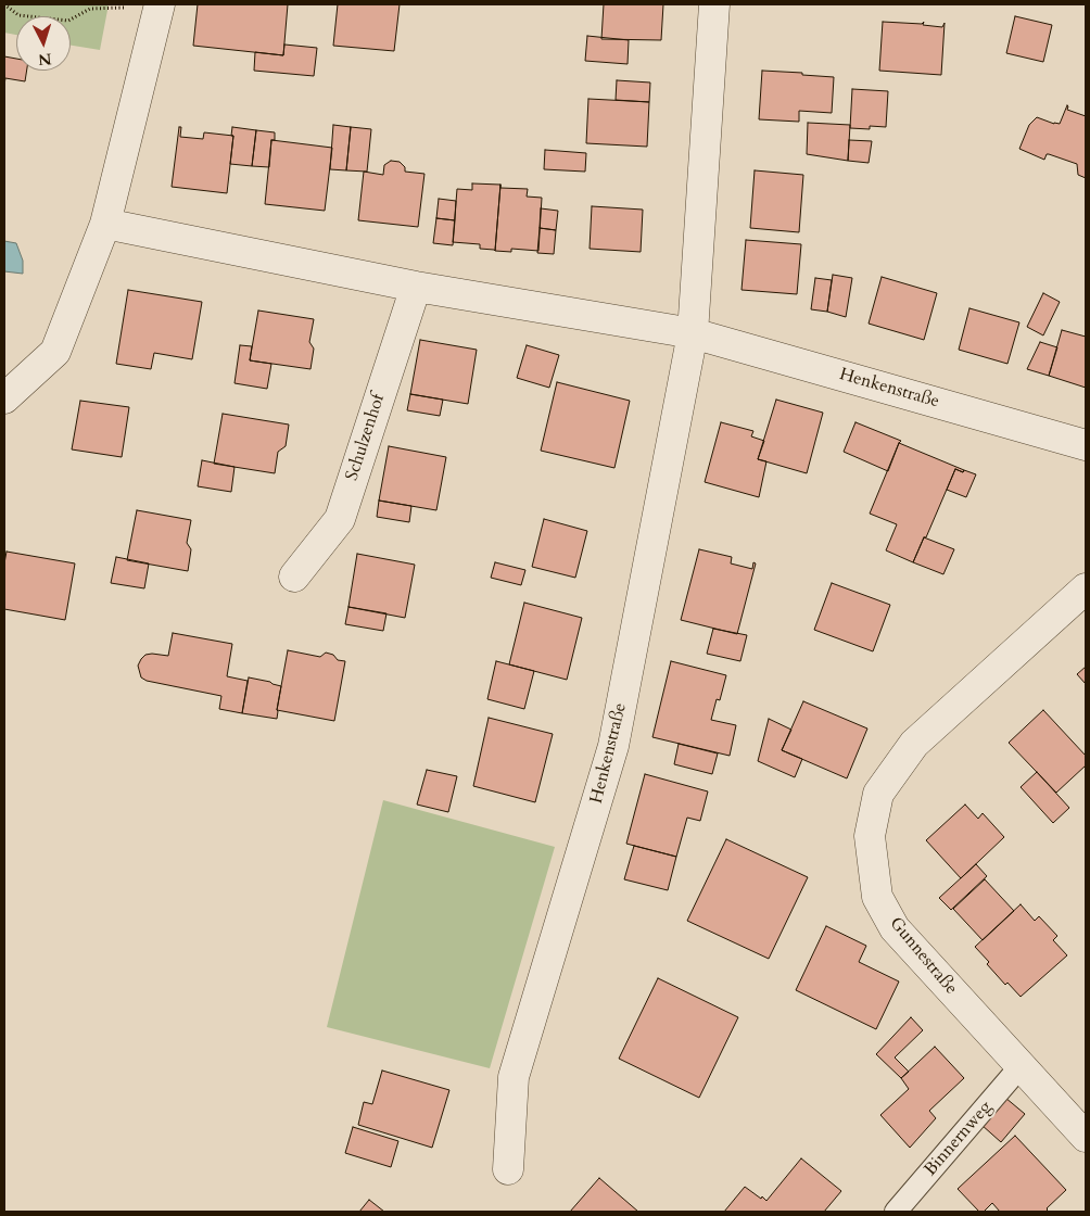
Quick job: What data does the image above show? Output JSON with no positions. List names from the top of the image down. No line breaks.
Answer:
{"streets":{"street":["Henkenstraße","Schulzenhof","Gunnestraße"],"lane":["Binnernweg"]},"crossings":[["Gunnestraße","Binnernweg"]],"north":"bottom"}
